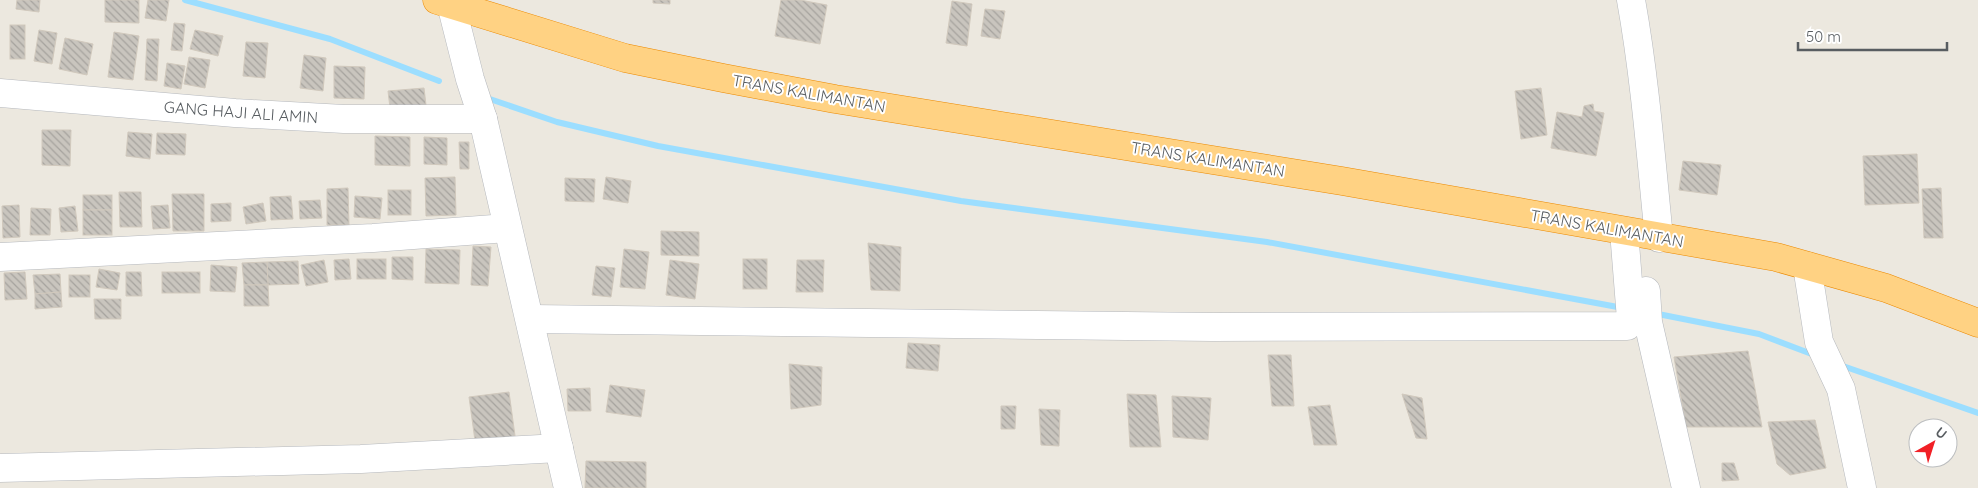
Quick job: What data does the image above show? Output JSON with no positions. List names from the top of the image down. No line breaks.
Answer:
{"streets":{"highway":["TRANS KALIMANTAN"],"street":["GANG HAJI ALI AMIN"]},"scale_bar":"50 m","north":"top right"}
